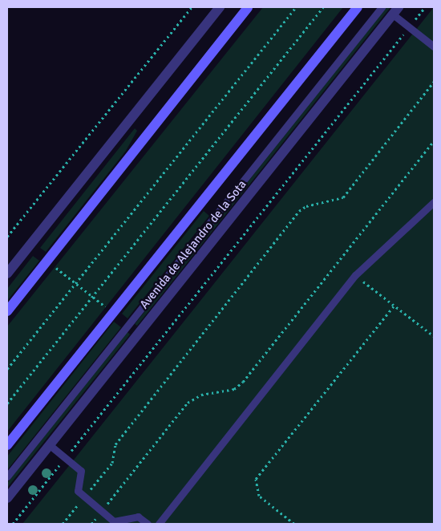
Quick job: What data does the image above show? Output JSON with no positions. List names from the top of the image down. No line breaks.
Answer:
{"streets":{"main road":["Avenida de Alejandro de la Sota"]}}
